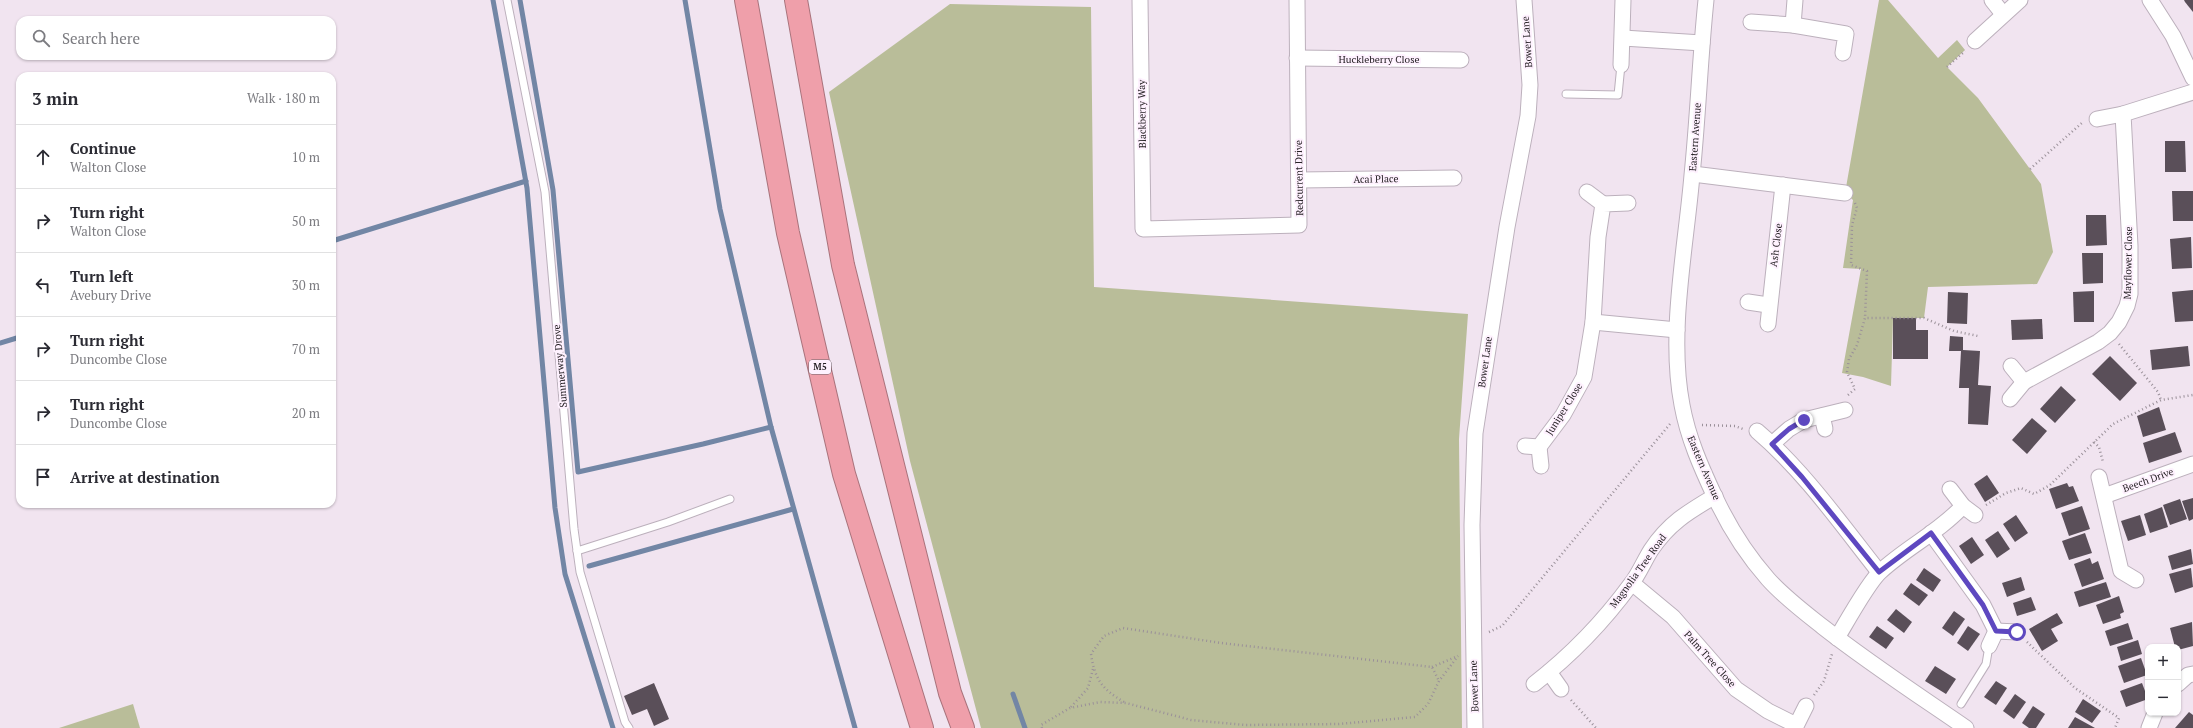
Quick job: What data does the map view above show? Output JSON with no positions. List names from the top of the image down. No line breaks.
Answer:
{"streets":{"highway":["M5"],"street":["Bower Lane","Huckleberry Close","Blackberry Way","Eastern Avenue","Redcurrent Drive","Acai Place","Ash Close","Mayflower Close","Juniper Close","Beech Drive","Magnolia Tree Road","Palm Tree Close"],"lane":["Summerway Drove"]},"crossings":[["Huckleberry Close","Redcurrent Drive"],["Blackberry Way","Redcurrent Drive"],["Eastern Avenue","Magnolia Tree Road"],["Redcurrent Drive","Acai Place"],["Magnolia Tree Road","Palm Tree Close"]],"page":{"search":"Search here","heading":["3 min","Walk · 180 m"],"list":[["Continue","Walton Close","10 m"],["Turn right","Walton Close","50 m"],["Turn left","Avebury Drive","30 m"],["Turn right","Duncombe Close","70 m"],["Turn right","Duncombe Close","20 m"],"Arrive at destination"],"map_buttons":["+","−"]}}
